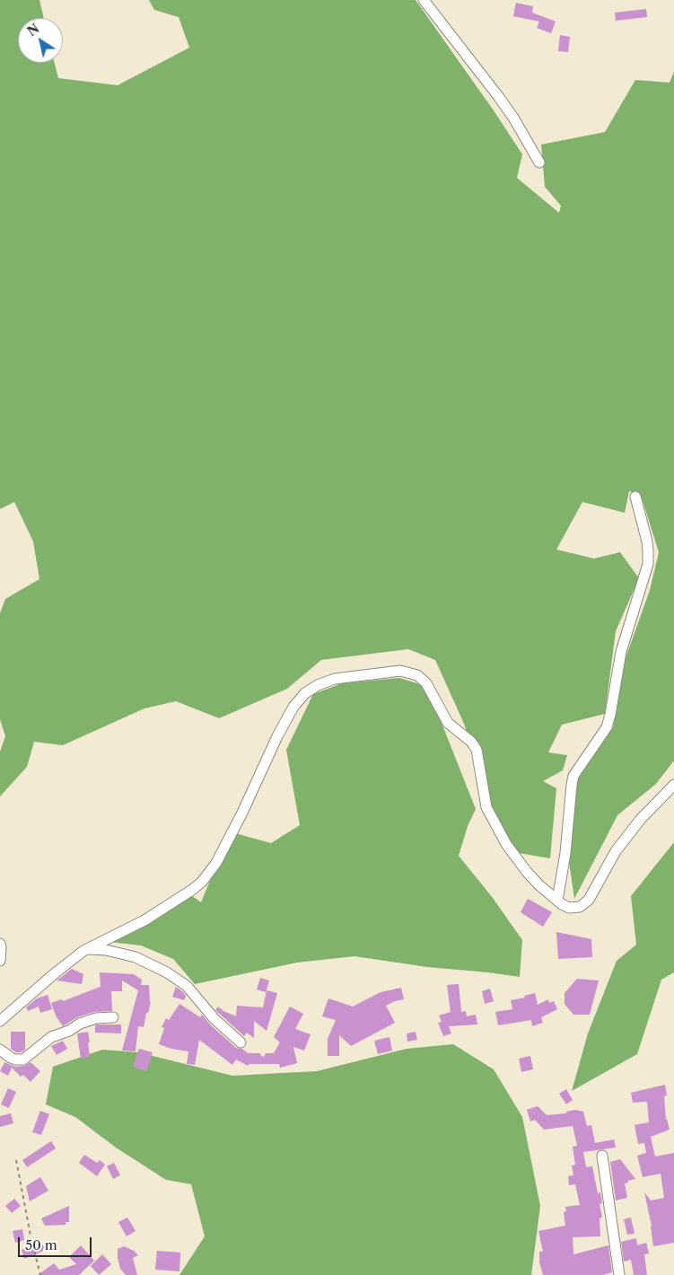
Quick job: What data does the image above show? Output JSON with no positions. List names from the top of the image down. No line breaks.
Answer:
{"scale_bar":"50 m","north":"top left"}
